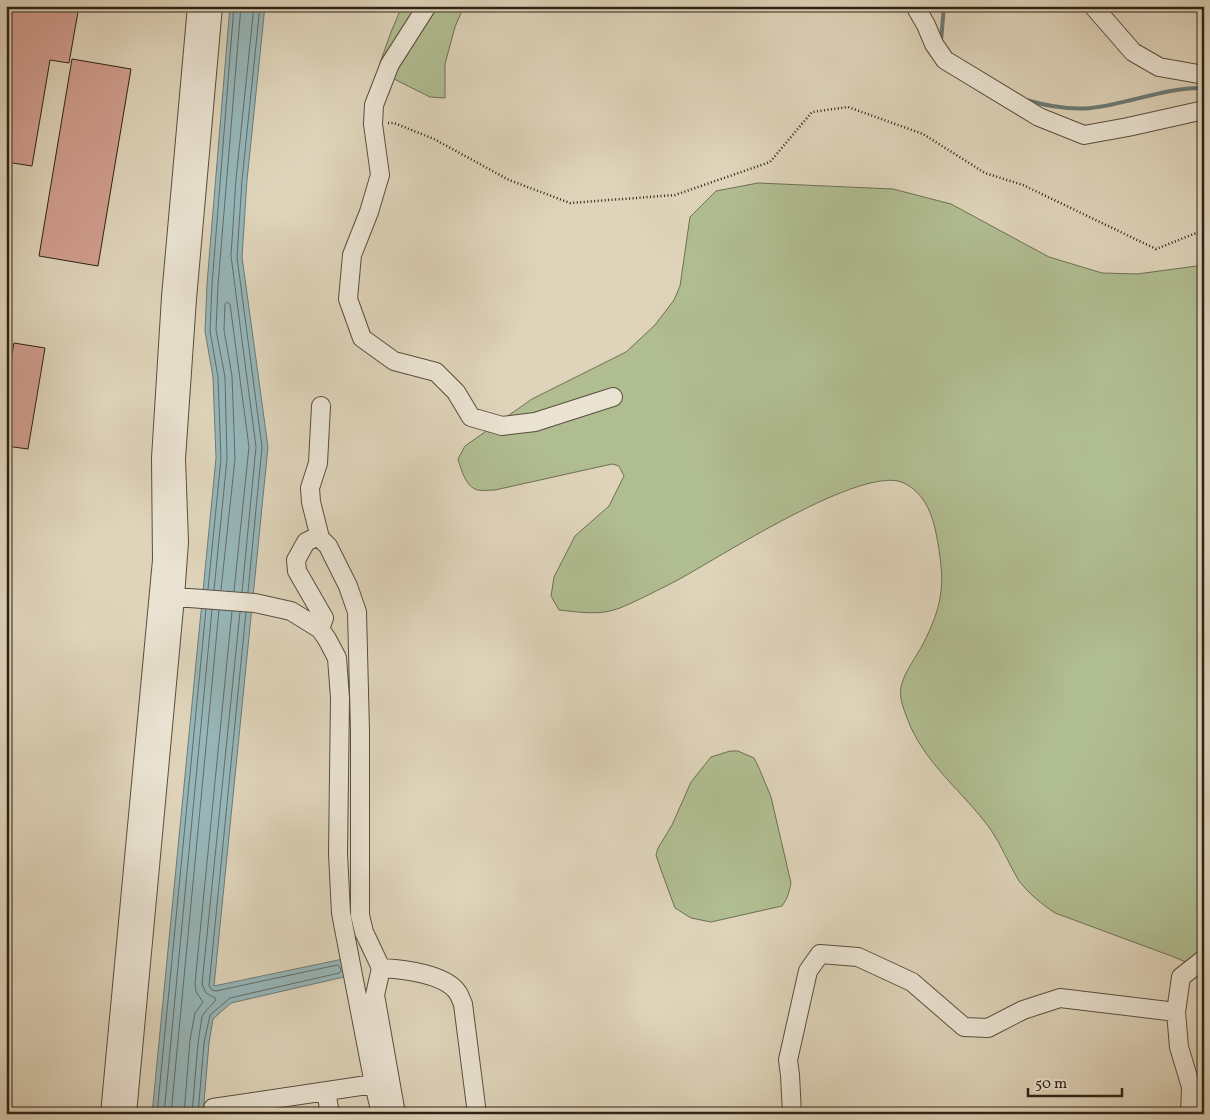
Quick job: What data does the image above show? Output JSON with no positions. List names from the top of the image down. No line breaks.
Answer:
{"scale_bar":"50 m"}
